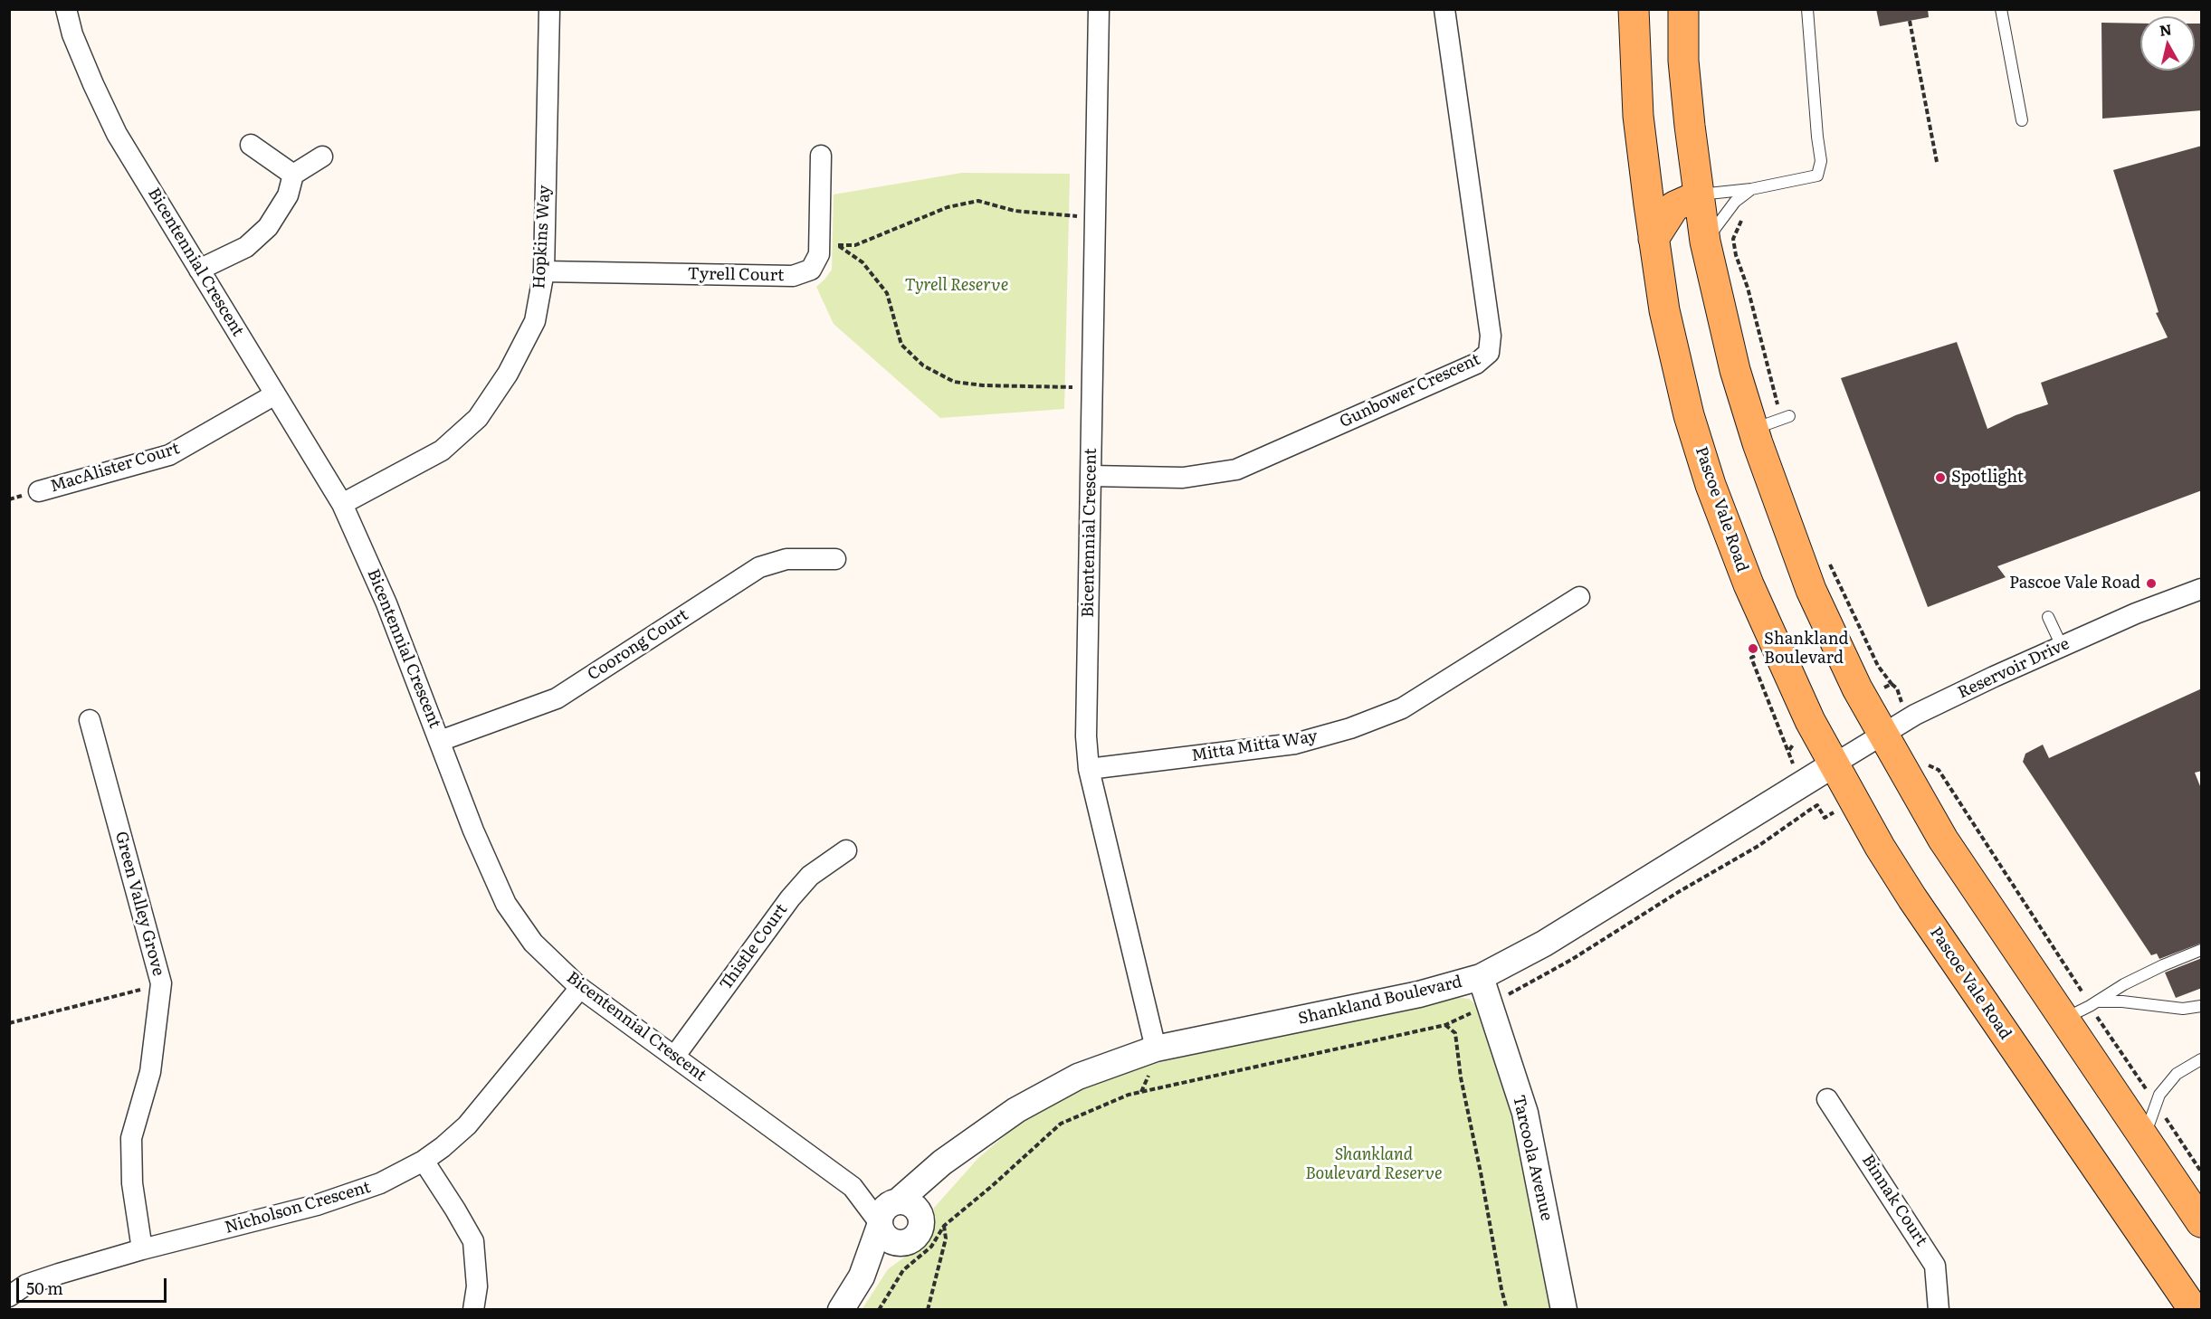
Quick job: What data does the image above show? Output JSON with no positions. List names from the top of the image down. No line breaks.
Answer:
{"streets":{"main road":["Pascoe Vale Road"],"street":["Hopkins Way","Bicentennial Crescent","Tyrell Court","Gunbower Crescent","MacAlister Court","Coorong Court","Reservoir Drive","Mitta Mitta Way","Green Valley Grove","Thistle Court","Shankland Boulevard","Tarcoola Avenue","Binnak Court","Nicholson Crescent"]},"crossings":[["Hopkins Way","Bicentennial Crescent"],["Hopkins Way","Tyrell Court"],["Bicentennial Crescent","Gunbower Crescent"],["Bicentennial Crescent","MacAlister Court"],["Bicentennial Crescent","Coorong Court"],["Bicentennial Crescent","Mitta Mitta Way"],["Bicentennial Crescent","Thistle Court"],["Bicentennial Crescent","Shankland Boulevard"],["Bicentennial Crescent","Nicholson Crescent"],["Pascoe Vale Road","Reservoir Drive"],["Pascoe Vale Road","Shankland Boulevard"],["Reservoir Drive","Shankland Boulevard"],["Green Valley Grove","Nicholson Crescent"],["Shankland Boulevard","Tarcoola Avenue"]],"parks":["Tyrell Reserve","Shankland Boulevard Reserve"],"places":["Spotlight","Pascoe Vale Road","Shankland Boulevard"],"scale_bar":"50 m","north":"top"}
